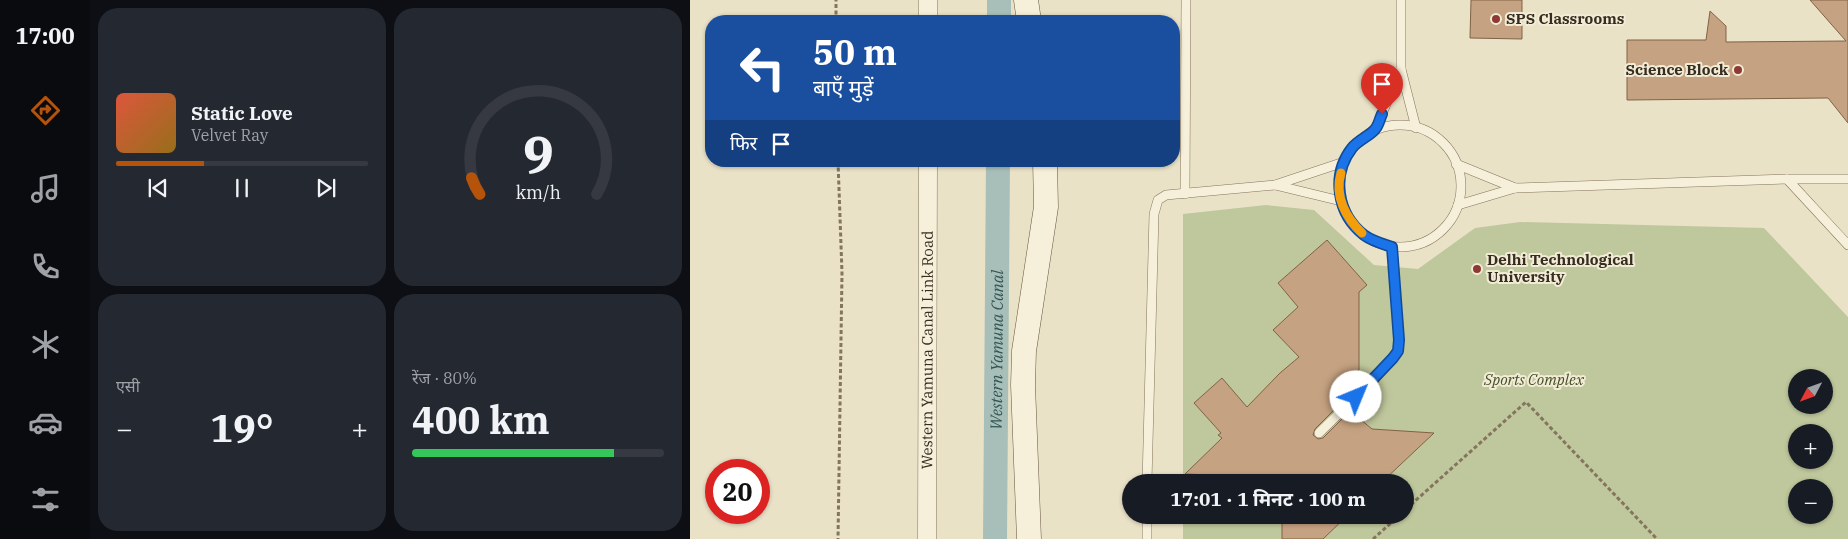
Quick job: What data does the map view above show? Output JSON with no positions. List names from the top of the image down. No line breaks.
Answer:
{"streets":{"street":["Western Yamuna Canal Link Road"]},"water":["Western Yamuna Canal"],"parks":["Sports Complex"],"places":["SPS Classrooms","Science Block","Delhi Technological University"],"north":"bottom left","page":{"tabs":"17:00","turn":["50 m","बाएँ मुड़ें"],"song":["Static Love","Velvet Ray"],"then":"फिर","tile":["एसी",["रेंज · 80%","400 km"]],"map_buttons":["+","−"],"heat":["−","19°","+"],"limit":"20","trip":"17:01 · 1 मिनट · 100 m","gauge":["9","km/h"]}}
